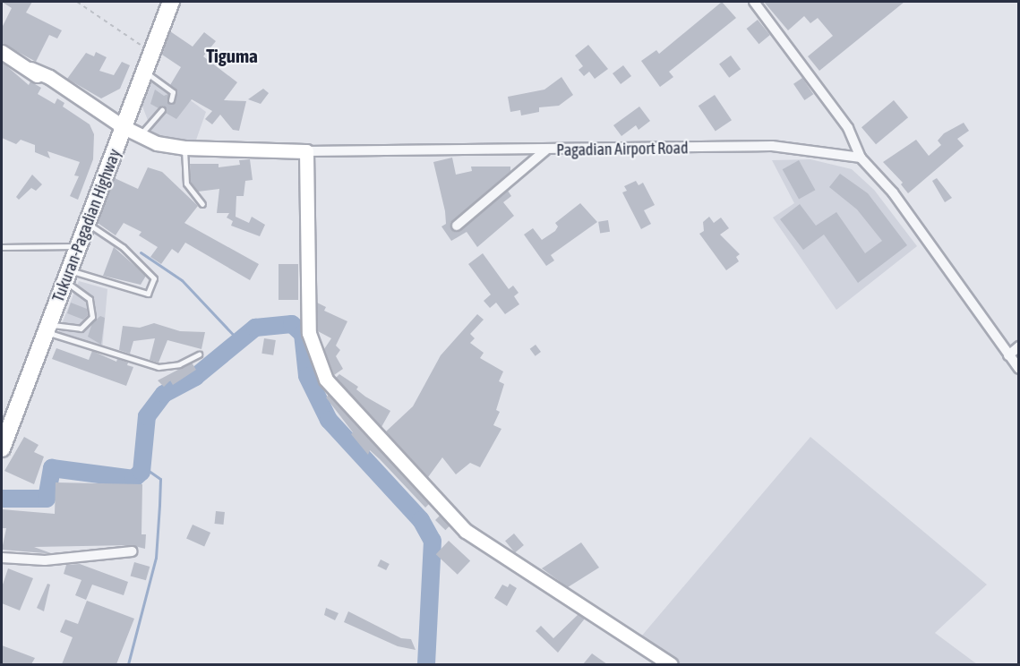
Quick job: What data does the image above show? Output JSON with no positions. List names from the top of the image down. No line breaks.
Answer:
{"streets":{"highway":["Tukuran-Pagadian Highway"],"street":["Pagadian Airport Road"]},"crossings":[["Pagadian Airport Road","Tukuran-Pagadian Highway"]],"districts":["Tiguma"]}
